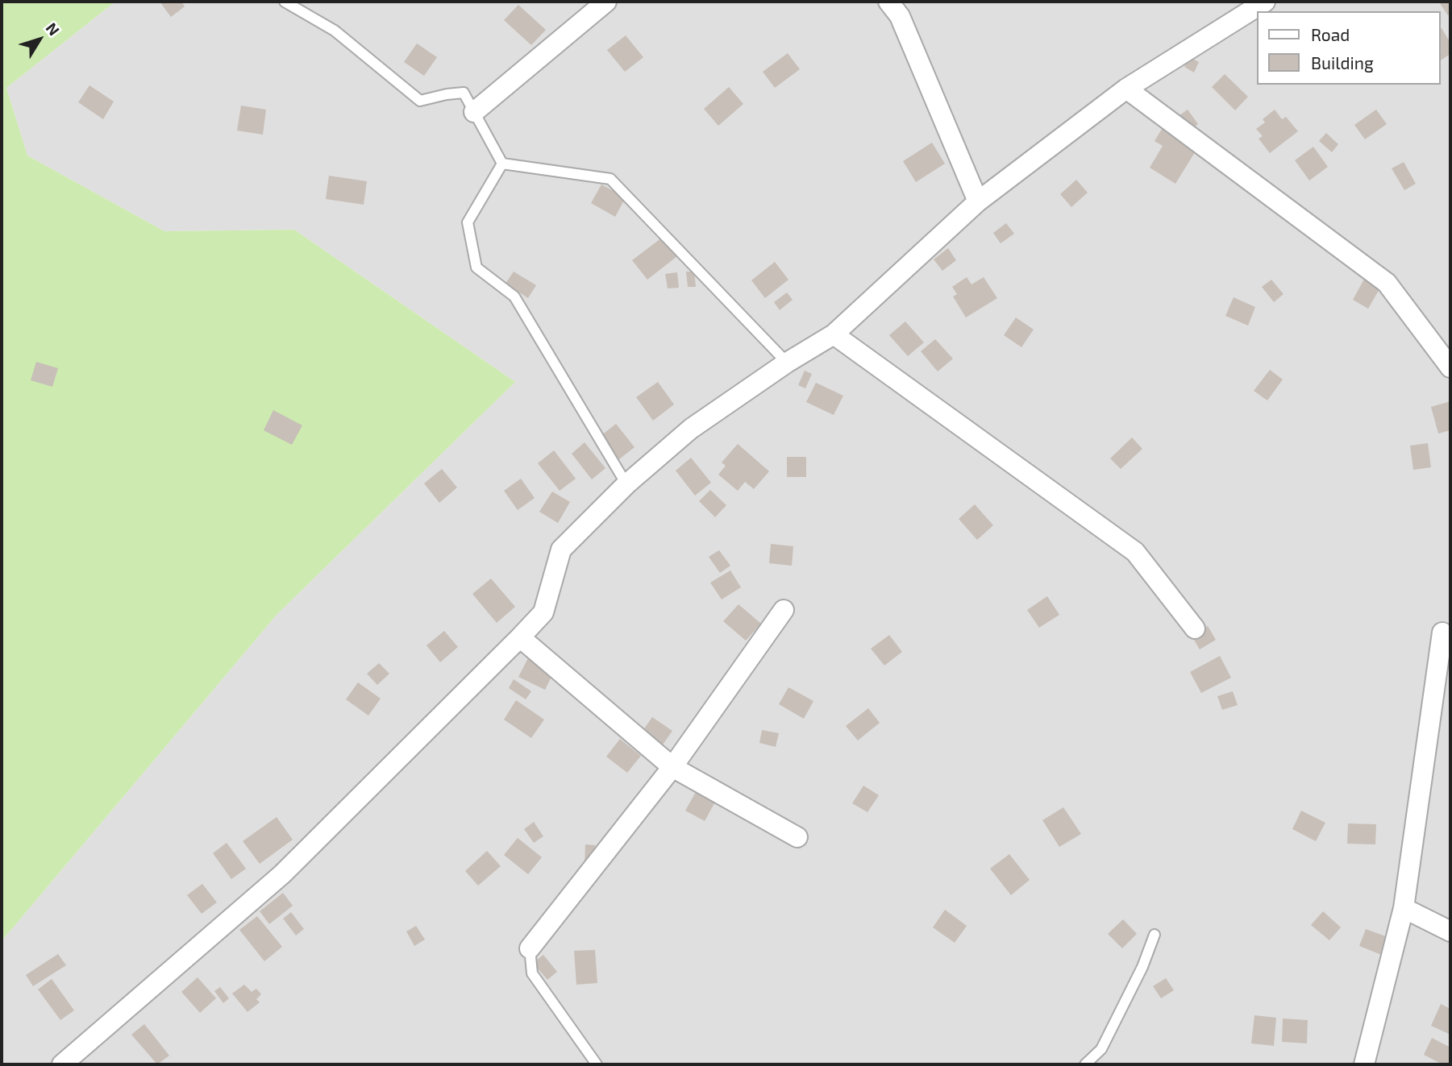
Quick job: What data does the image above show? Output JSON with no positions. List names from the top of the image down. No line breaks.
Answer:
{"legend":["Road","Building"],"north":"top right"}
